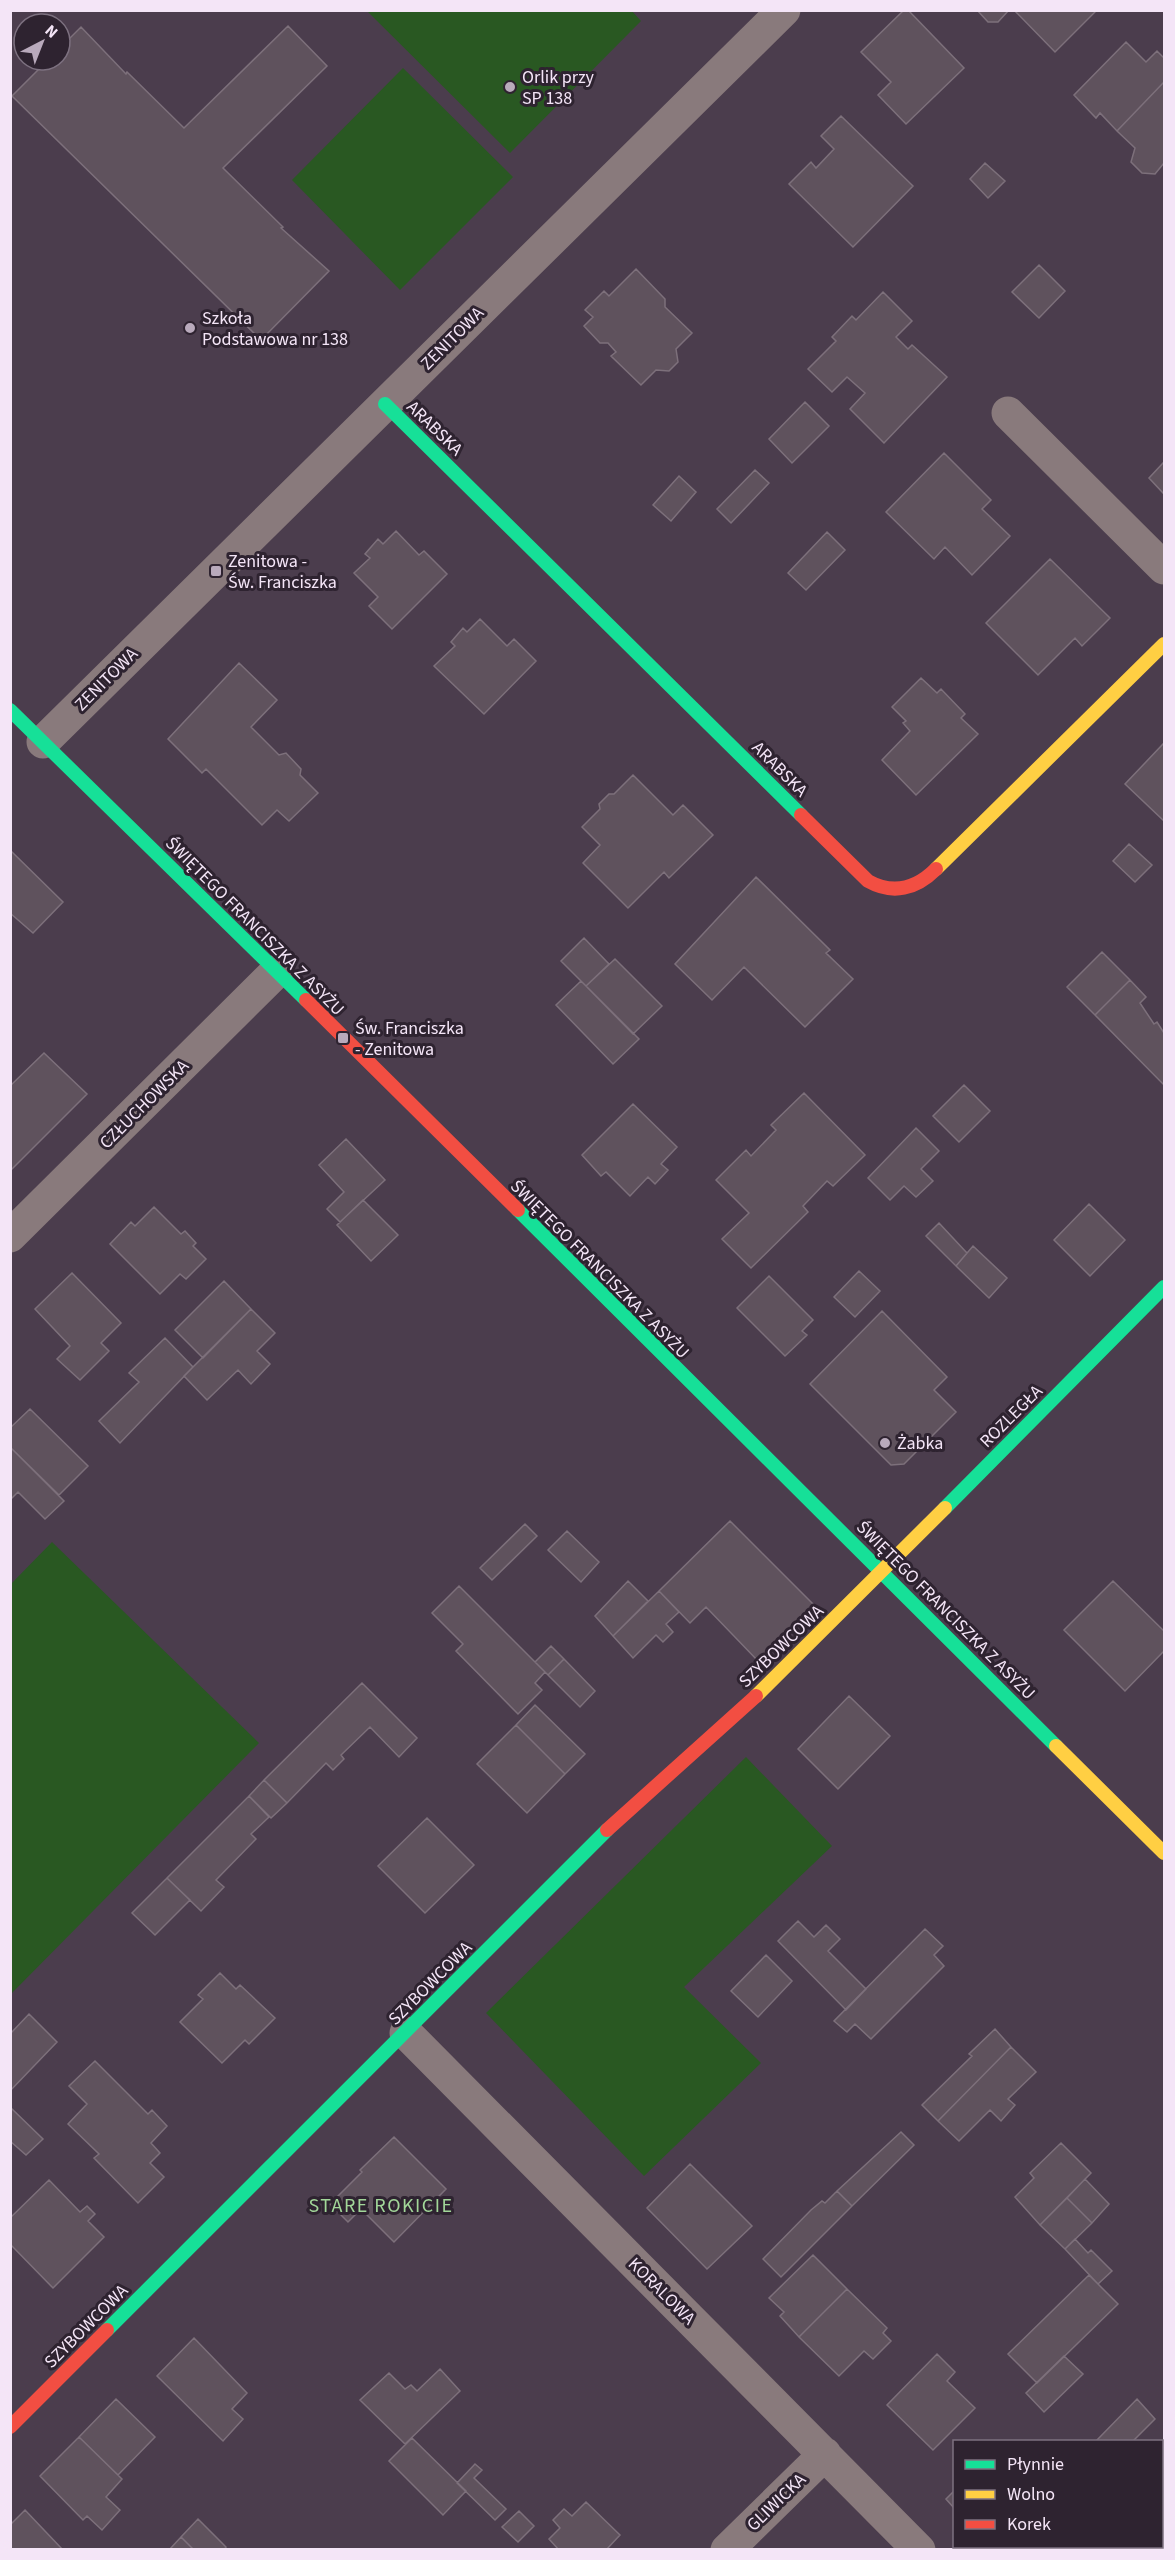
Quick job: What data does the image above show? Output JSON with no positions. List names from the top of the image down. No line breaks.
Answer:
{"streets":{"street":["ZENITOWA","ARABSKA","ŚWIĘTEGO FRANCISZKA Z ASYŻU","CZŁUCHOWSKA","ROZLEGŁA","SZYBOWCOWA","KORALOWA","GLIWICKA"]},"crossings":[["ZENITOWA","ARABSKA"],["ZENITOWA","ŚWIĘTEGO FRANCISZKA Z ASYŻU"],["ŚWIĘTEGO FRANCISZKA Z ASYŻU","CZŁUCHOWSKA"],["ŚWIĘTEGO FRANCISZKA Z ASYŻU","ROZLEGŁA"],["ŚWIĘTEGO FRANCISZKA Z ASYŻU","SZYBOWCOWA"],["ROZLEGŁA","SZYBOWCOWA"],["SZYBOWCOWA","KORALOWA"],["KORALOWA","GLIWICKA"]],"districts":["STARE ROKICIE"],"places":{"other":["Orlik przy SP 138","Szkoła Podstawowa nr 138","Żabka"],"transit":["Zenitowa - Św. Franciszka","Św. Franciszka - Zenitowa"]},"legend":["Płynnie","Wolno","Korek"],"north":"top right"}
